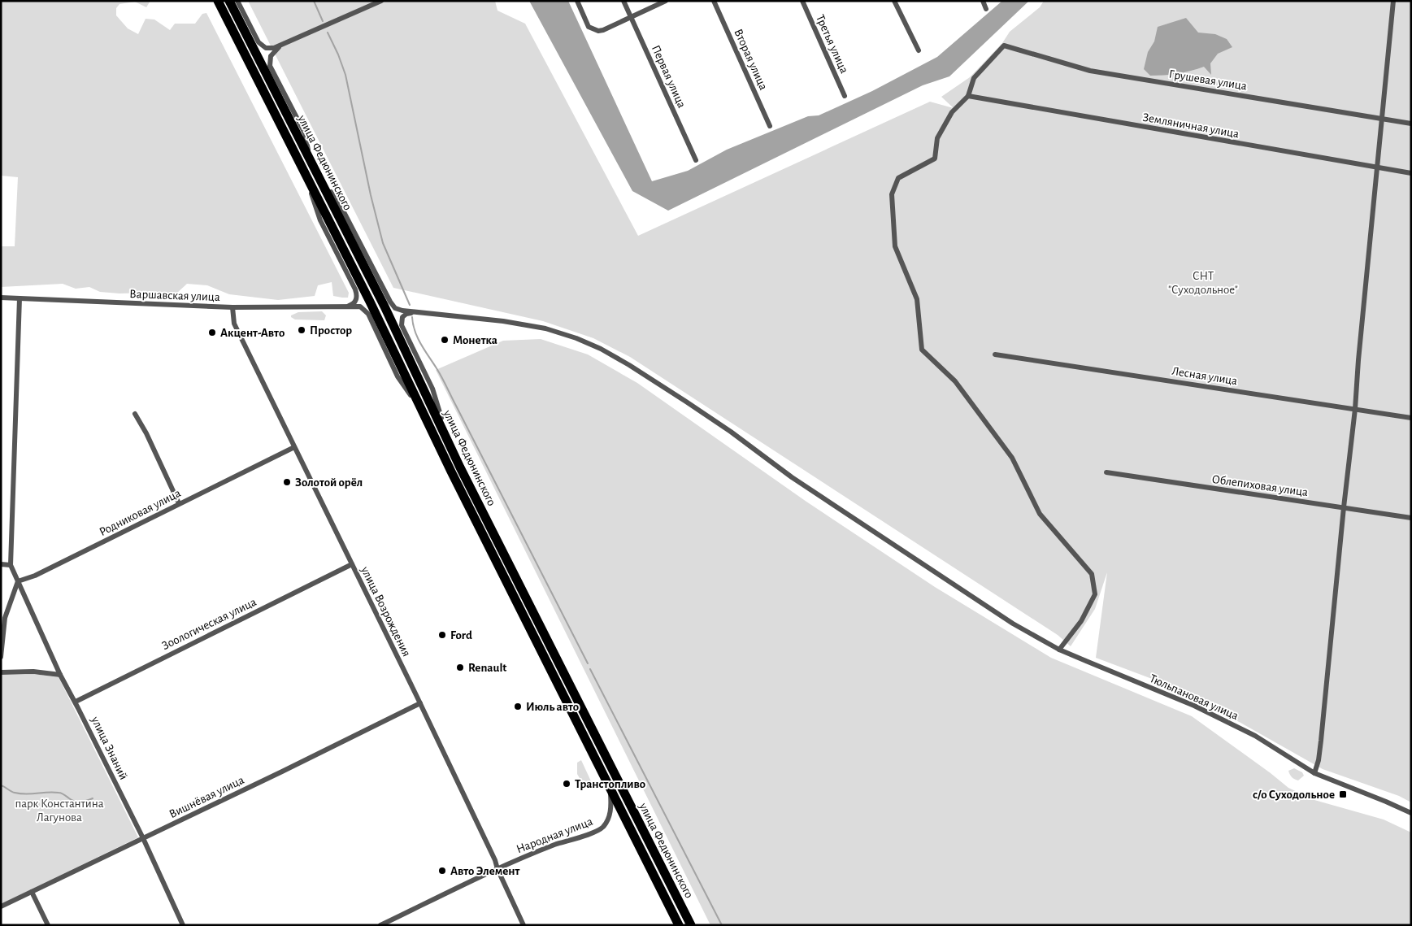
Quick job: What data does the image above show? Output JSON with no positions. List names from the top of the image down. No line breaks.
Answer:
{"streets":{"highway":["улица Федюнинского"],"street":["Третья улица","Вторая улица","Первая улица","Грушевая улица","Земляничная улица","Варшавская улица","Лесная улица","Облепиховая улица","Родниковая улица","улица Возрождения","Зоологическая улица","Тюльпановая улица","улица Знаний","Вишнёвая улица","Народная улица"]},"crossings":[["Грушевая улица","Земляничная улица"],["улица Федюнинского","Тюльпановая улица"],["улица Федюнинского","Народная улица"],["Варшавская улица","улица Возрождения"],["Родниковая улица","улица Возрождения"],["Родниковая улица","улица Знаний"],["улица Возрождения","Зоологическая улица"],["улица Возрождения","Вишнёвая улица"],["улица Возрождения","Народная улица"],["Зоологическая улица","улица Знаний"],["улица Знаний","Вишнёвая улица"]],"parks":["СНТ \"Суходольное\"","парк Константина Лагунова"],"places":{"other":["Простор","Акцент-Авто","Монетка","Золотой орёл","Ford","Renault","Июль авто","Транстопливо","Авто Элемент"],"transit":["с/о Суходольное"]}}
